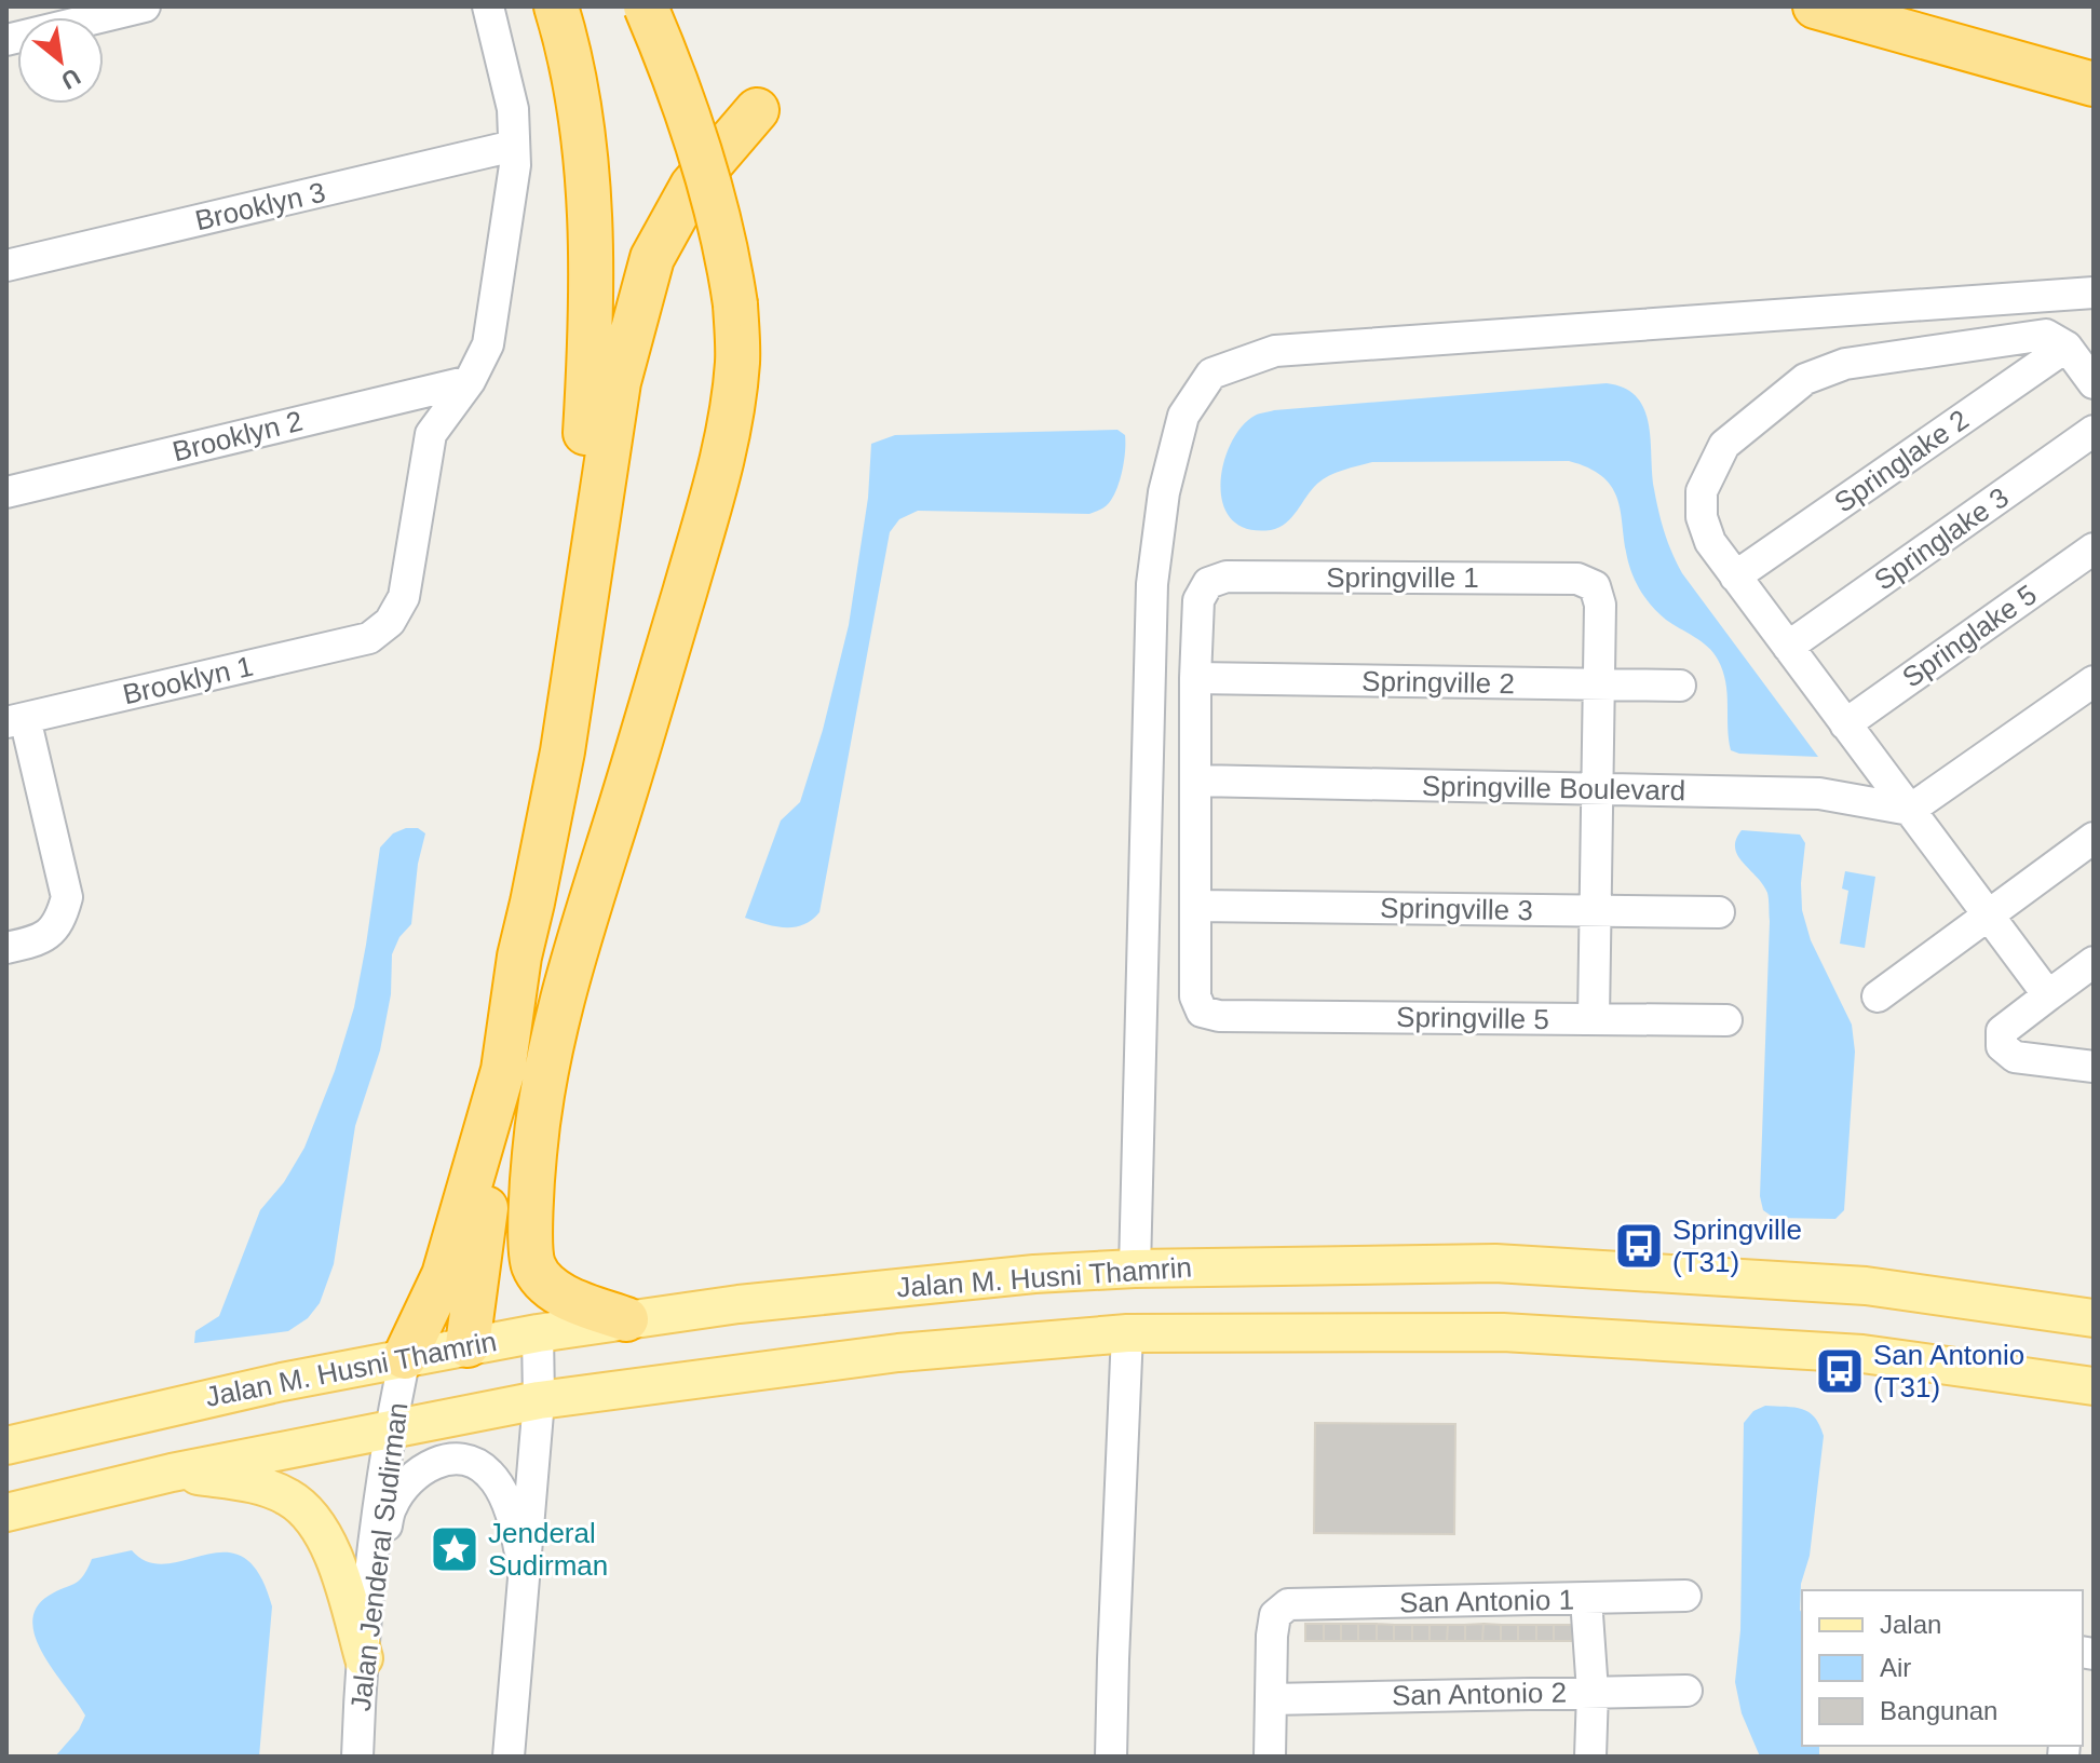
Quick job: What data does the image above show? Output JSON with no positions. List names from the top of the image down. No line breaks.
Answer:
{"streets":{"main road":["Jalan M. Husni Thamrin"],"street":["Brooklyn 3","Brooklyn 2","Springlake 2","Springlake 3","Springville 1","Springlake 5","Brooklyn 1","Springville 2","Springville Boulevard","Springville 3","Springville 5","Jalan Jenderal Sudirman","San Antonio 1","San Antonio 2"]},"crossings":[["Brooklyn 2","Brooklyn 1"],["Springville 1","Springville 2"],["Springville 3","Springville 5"],["Jalan M. Husni Thamrin","Jalan Jenderal Sudirman"],["San Antonio 1","San Antonio 2"]],"places":{"bus stop":["Springville (T31)","San Antonio (T31)"],"place":["Jenderal Sudirman"]},"legend":["Jalan","Air","Bangunan"],"north":"bottom right"}
